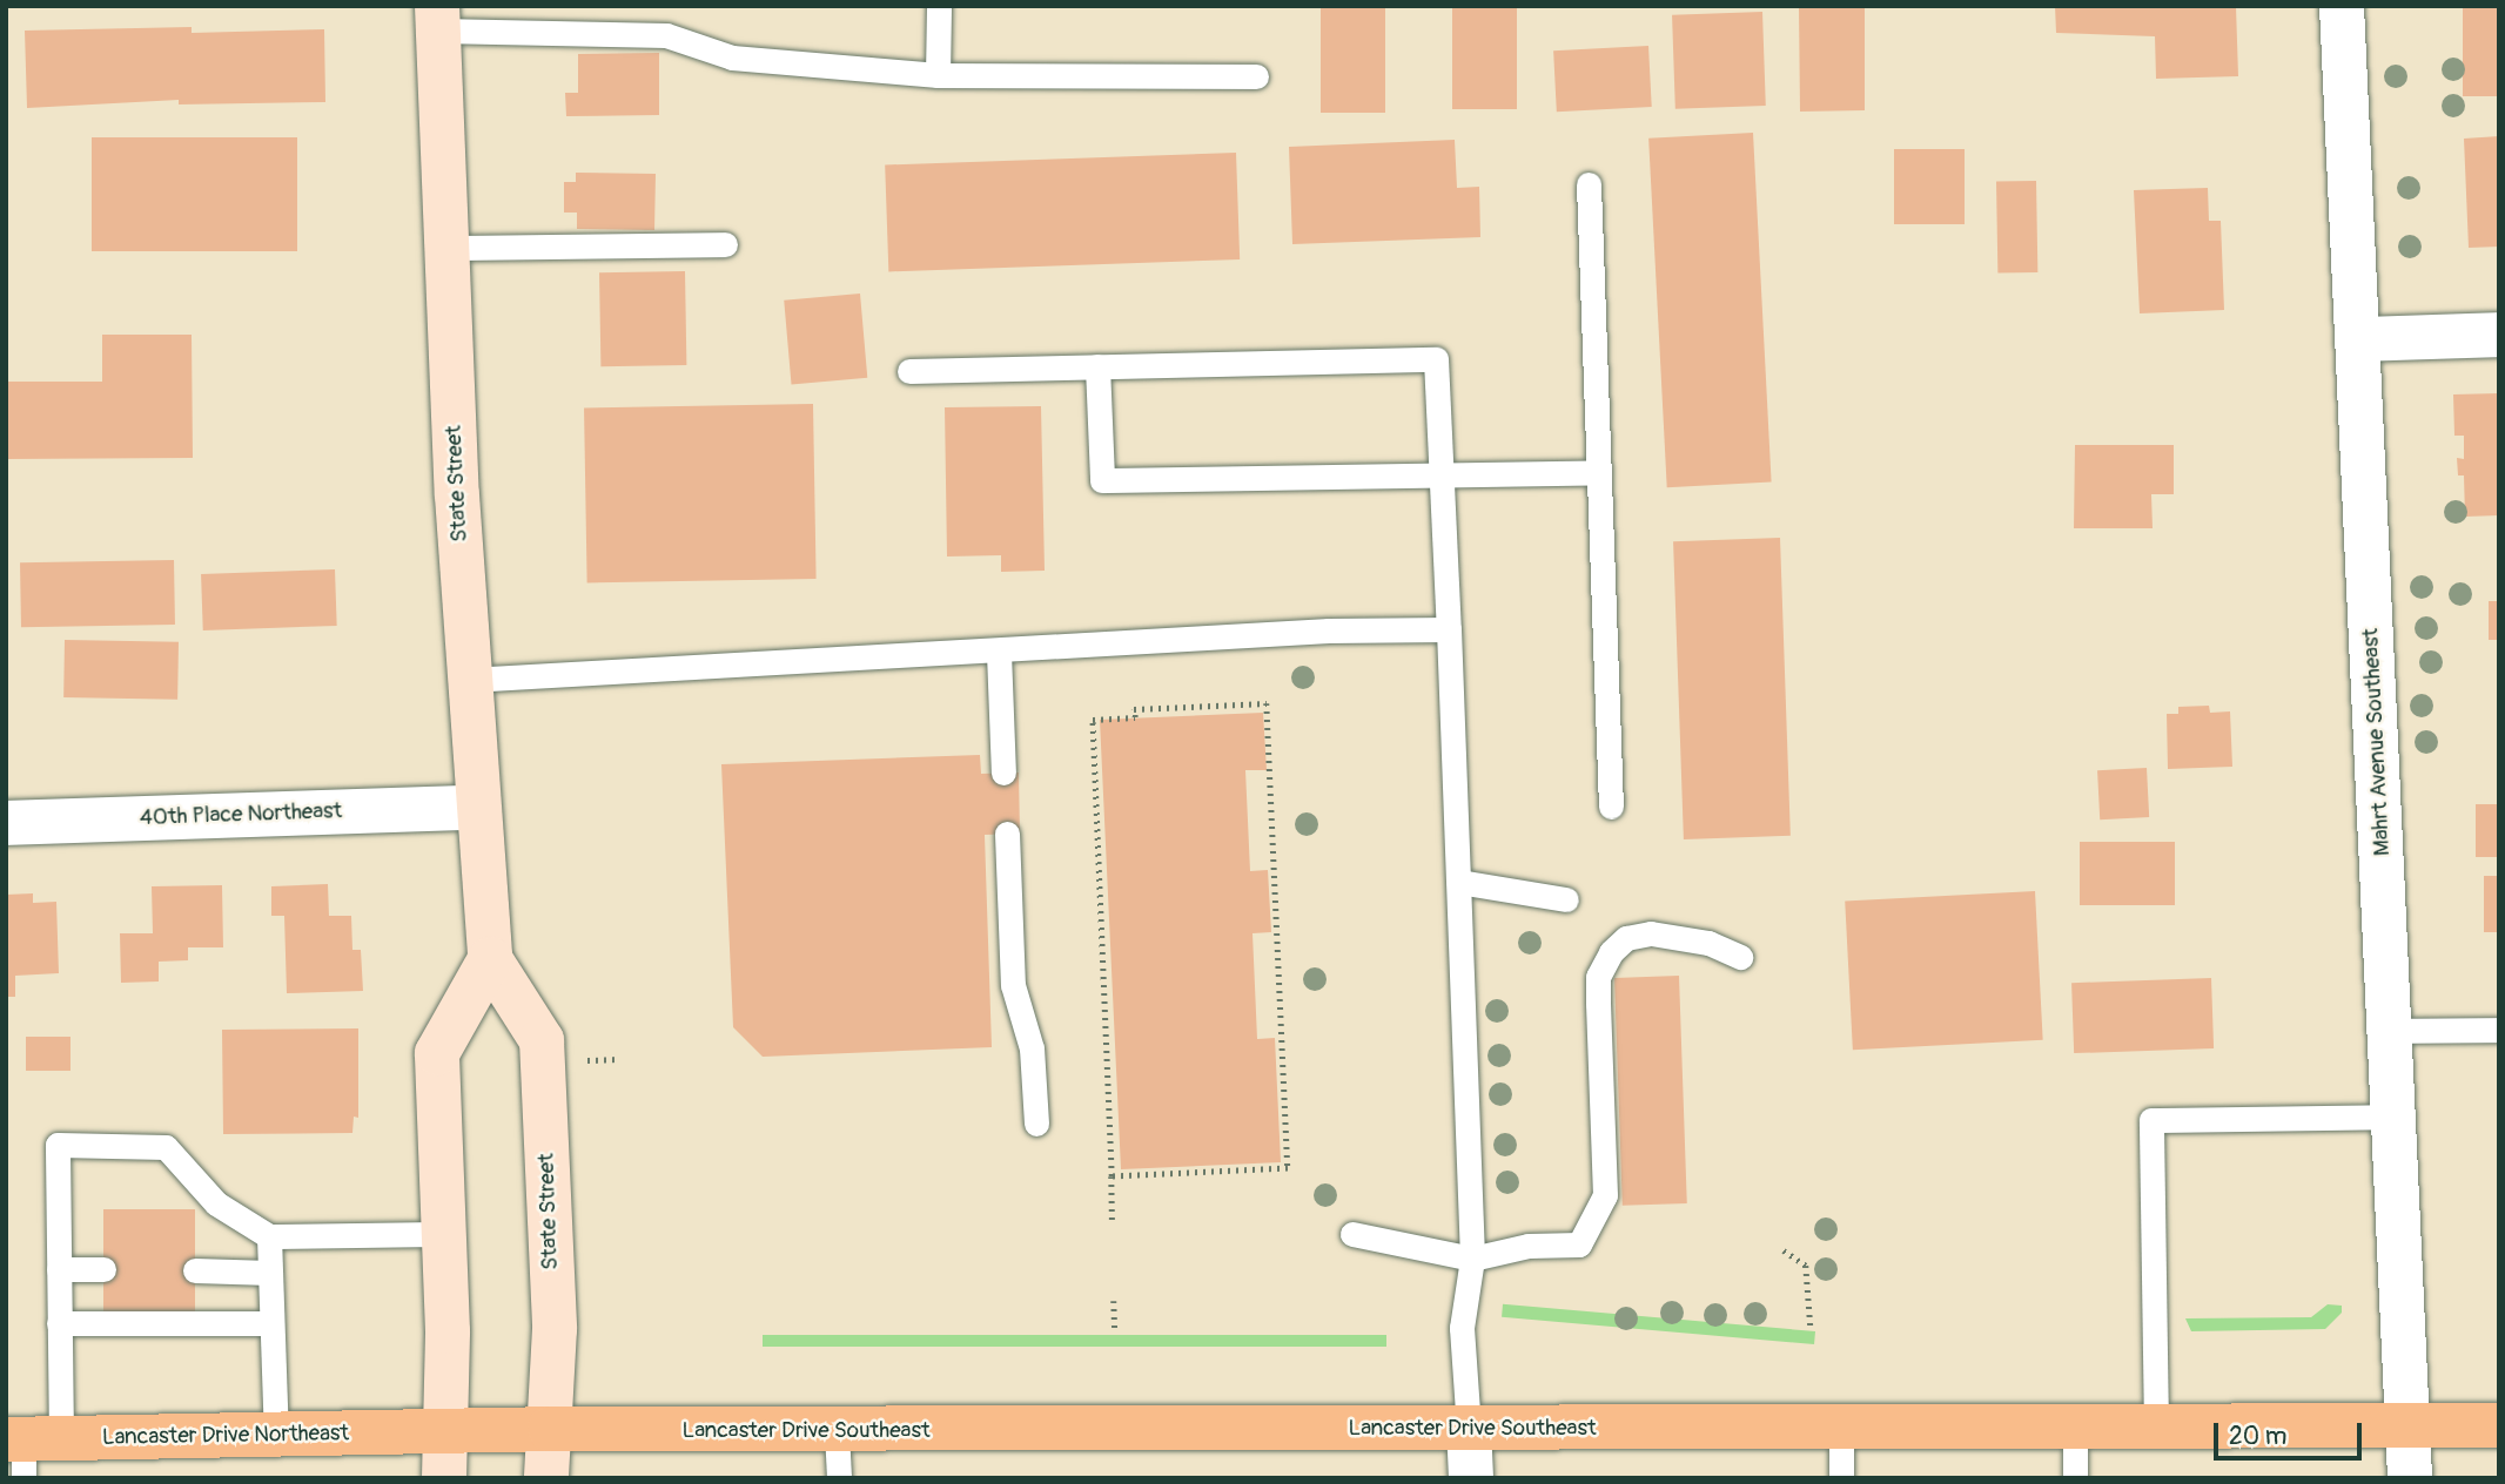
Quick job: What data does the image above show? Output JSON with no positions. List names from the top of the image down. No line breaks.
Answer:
{"streets":{"main road":["State Street","Lancaster Drive Southeast","Lancaster Drive Northeast"],"street":["Mahrt Avenue Southeast","40th Place Northeast"]},"crossings":[["State Street","40th Place Northeast"],["State Street","Lancaster Drive Southeast"],["Mahrt Avenue Southeast","Lancaster Drive Southeast"],["Lancaster Drive Southeast","Lancaster Drive Northeast"]],"scale_bar":"20 m"}
